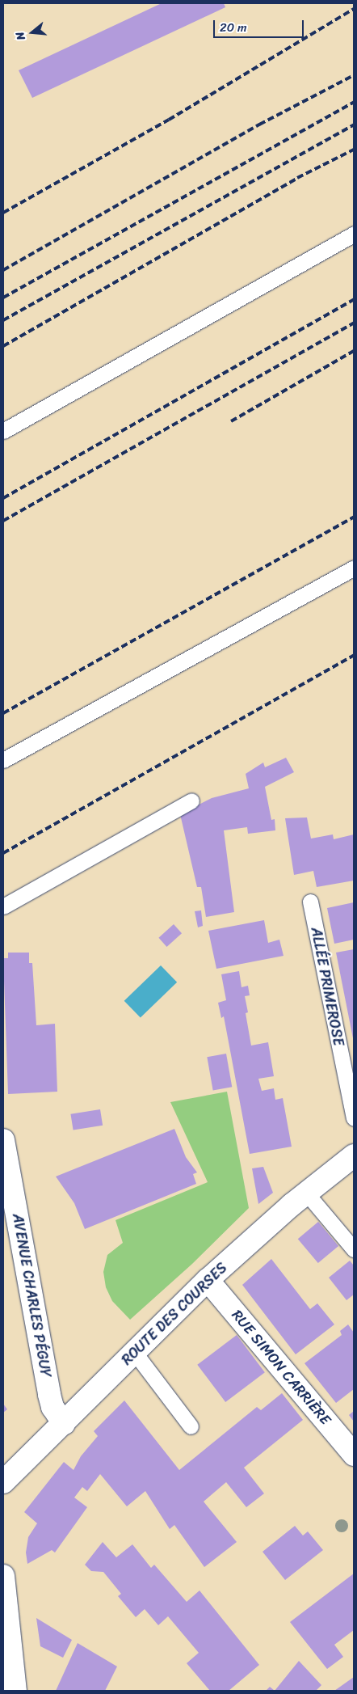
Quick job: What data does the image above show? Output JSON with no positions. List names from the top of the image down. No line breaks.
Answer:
{"streets":{"street":["AVENUE CHARLES PÉGUY","ROUTE DES COURSES","RUE SIMON CARRIÈRE"],"lane":["ALLÉE PRIMEROSE"]},"crossings":[["AVENUE CHARLES PÉGUY","ROUTE DES COURSES"],["ROUTE DES COURSES","RUE SIMON CARRIÈRE"]],"scale_bar":"20 m","north":"left"}
